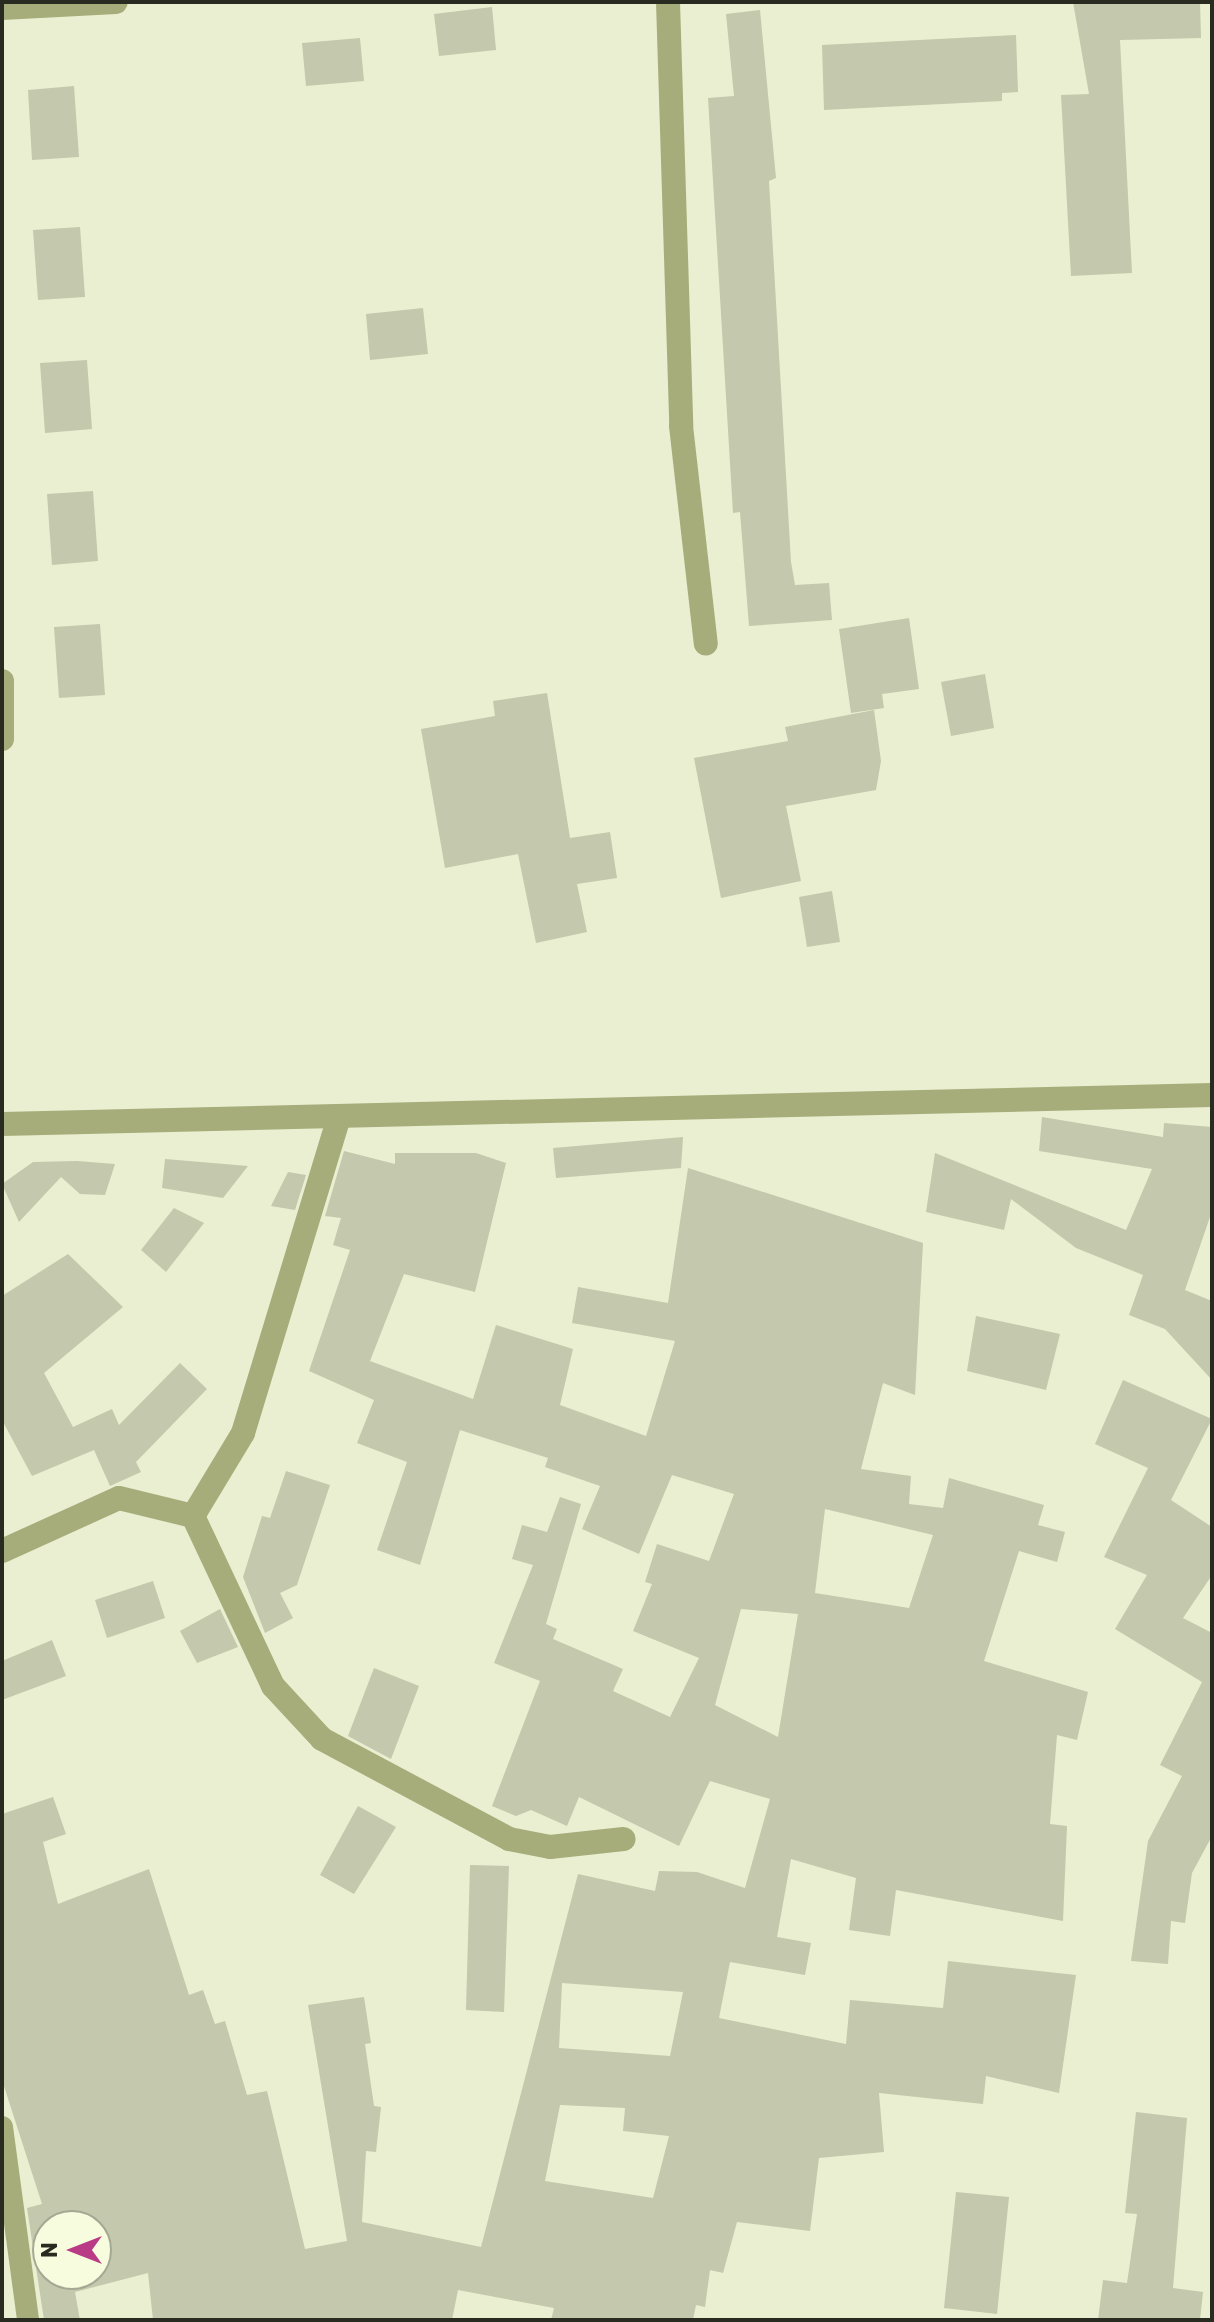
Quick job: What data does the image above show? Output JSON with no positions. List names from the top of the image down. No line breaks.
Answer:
{"north":"left"}
